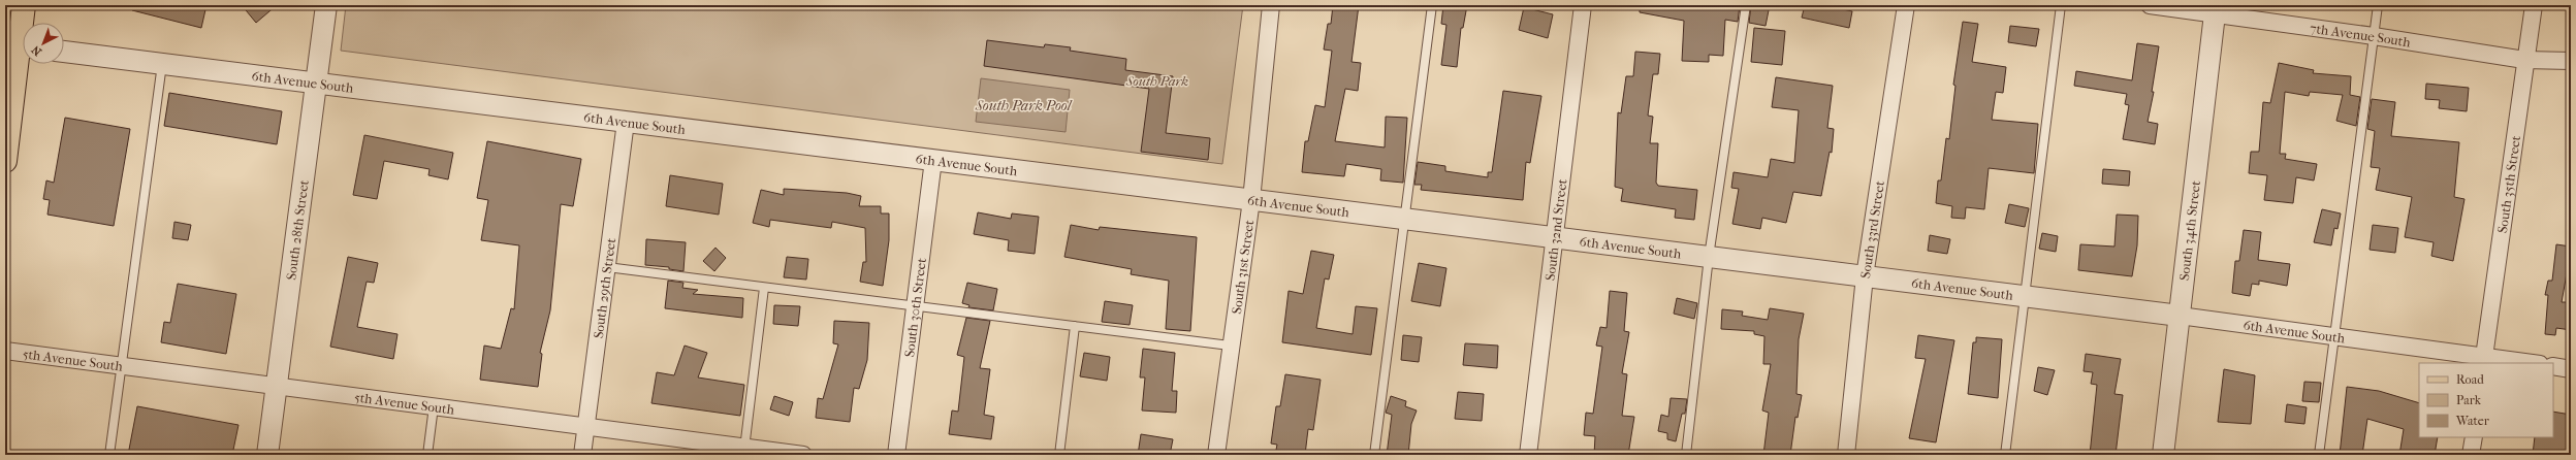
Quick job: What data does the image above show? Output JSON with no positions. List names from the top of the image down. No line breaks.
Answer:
{"streets":{"street":["7th Avenue South","6th Avenue South","South 35th Street","South 28th Street","South 32nd Street","South 33rd Street","South 34th Street","South 31st Street","South 29th Street","South 30th Street","5th Avenue South"]},"crossings":[["7th Avenue South","South 35th Street"],["7th Avenue South","South 34th Street"],["6th Avenue South","South 35th Street"],["6th Avenue South","South 28th Street"],["6th Avenue South","South 32nd Street"],["6th Avenue South","South 33rd Street"],["6th Avenue South","South 34th Street"],["6th Avenue South","South 31st Street"],["6th Avenue South","South 29th Street"],["6th Avenue South","South 30th Street"],["South 28th Street","5th Avenue South"],["South 29th Street","5th Avenue South"]],"water":["South Park Pool"],"parks":["South Park"],"legend":["Road","Park","Water"],"north":"bottom left"}
